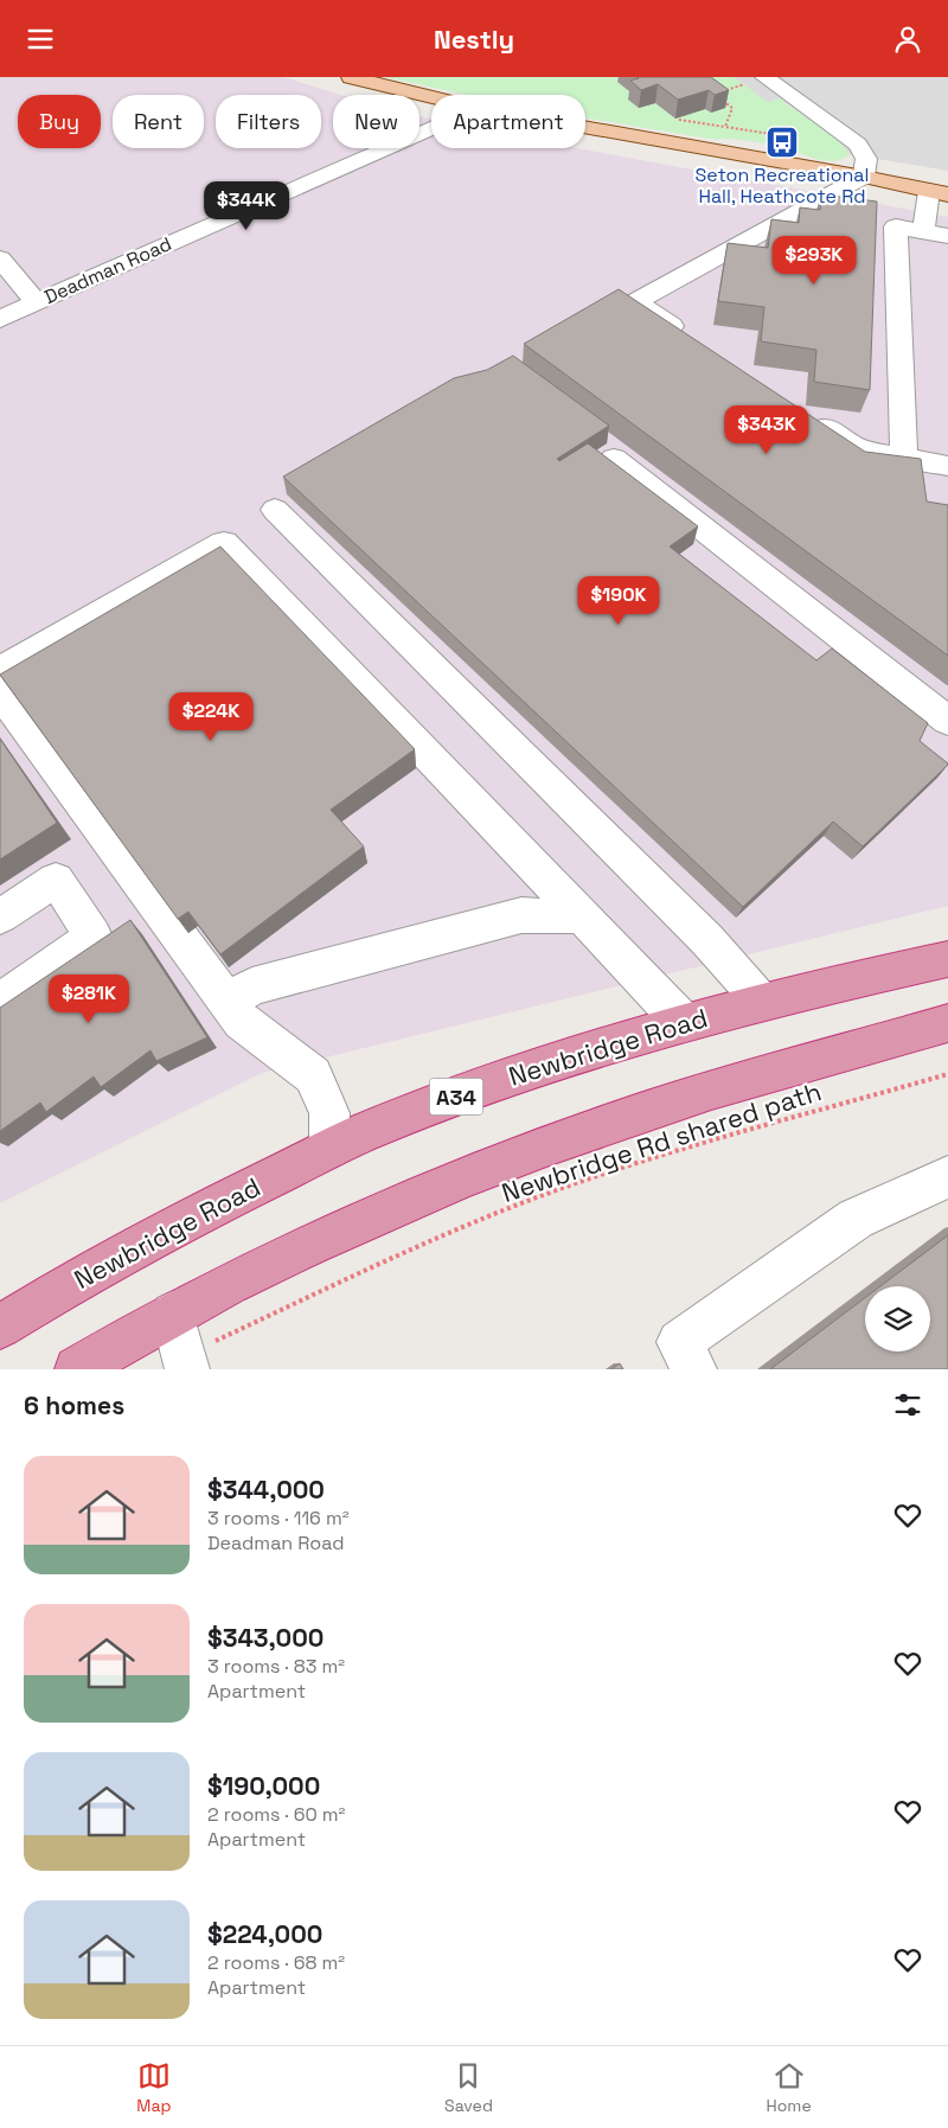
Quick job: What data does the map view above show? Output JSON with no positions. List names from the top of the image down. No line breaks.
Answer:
{"streets":{"highway":["Newbridge Road","A34"],"street":["Deadman Road"],"path":["Newbridge Rd shared path"]},"places":{"bus stop":["Seton Recreational Hall, Heathcote Rd"]},"page":{"header":"Nestly","chip":["Buy","Rent","Filters","New","Apartment"],"price":["$344K","$293K","$343K","$190K","$224K","$281K"],"heading":"6 homes","list":[{"name":"$344,000","note":"3 rooms · 116 m² · Deadman Road"},{"name":"$343,000","note":"3 rooms · 83 m² · Apartment"},{"name":"$190,000","note":"2 rooms · 60 m² · Apartment"},{"name":"$224,000","note":"2 rooms · 68 m² · Apartment"}],"tabs":["Map","Saved","Home"]}}
